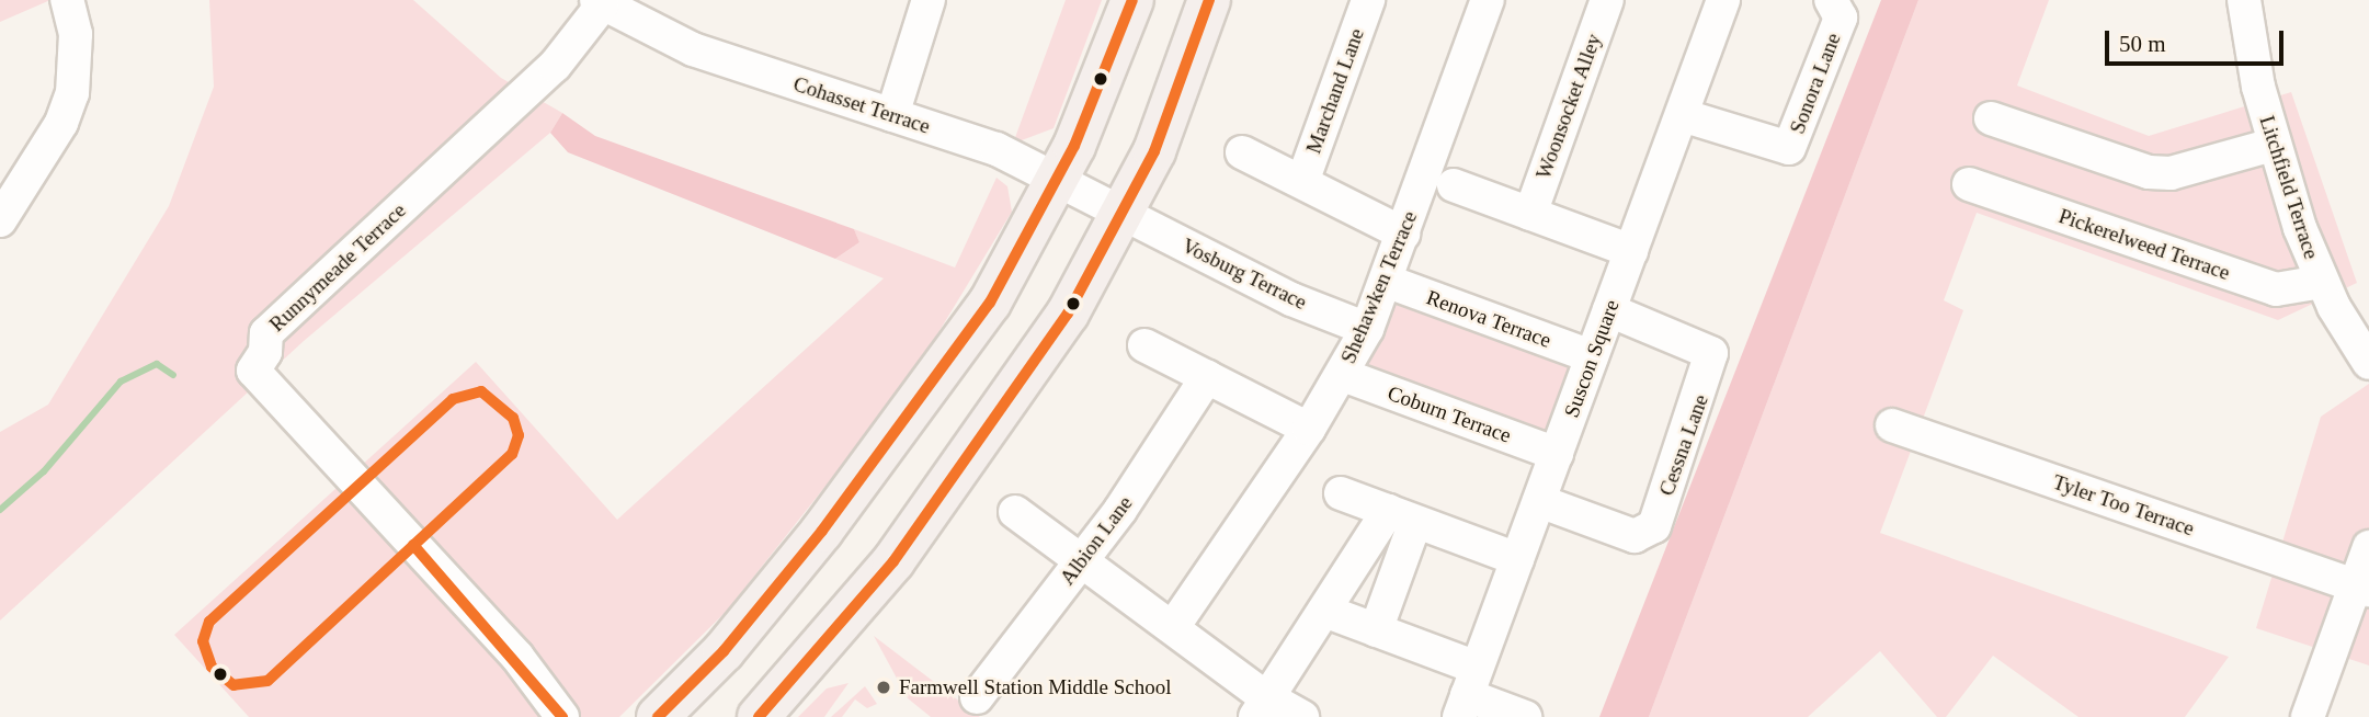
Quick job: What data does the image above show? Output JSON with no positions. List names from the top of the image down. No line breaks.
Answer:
{"streets":{"street":["Sonora Lane","Marchand Lane","Cohasset Terrace","Woonsocket Alley","Litchfield Terrace","Pickerelweed Terrace","Runnymeade Terrace","Vosburg Terrace","Shehawken Terrace","Renova Terrace","Suscon Square","Coburn Terrace","Cessna Lane","Tyler Too Terrace","Albion Lane"]},"crossings":[["Sonora Lane","Suscon Square"],["Marchand Lane","Shehawken Terrace"],["Cohasset Terrace","Runnymeade Terrace"],["Cohasset Terrace","Vosburg Terrace"],["Litchfield Terrace","Pickerelweed Terrace"],["Vosburg Terrace","Shehawken Terrace"],["Shehawken Terrace","Renova Terrace"],["Shehawken Terrace","Coburn Terrace"],["Renova Terrace","Suscon Square"],["Suscon Square","Coburn Terrace"],["Suscon Square","Cessna Lane"]],"places":["Farmwell Station Middle School"],"scale_bar":"50 m"}
